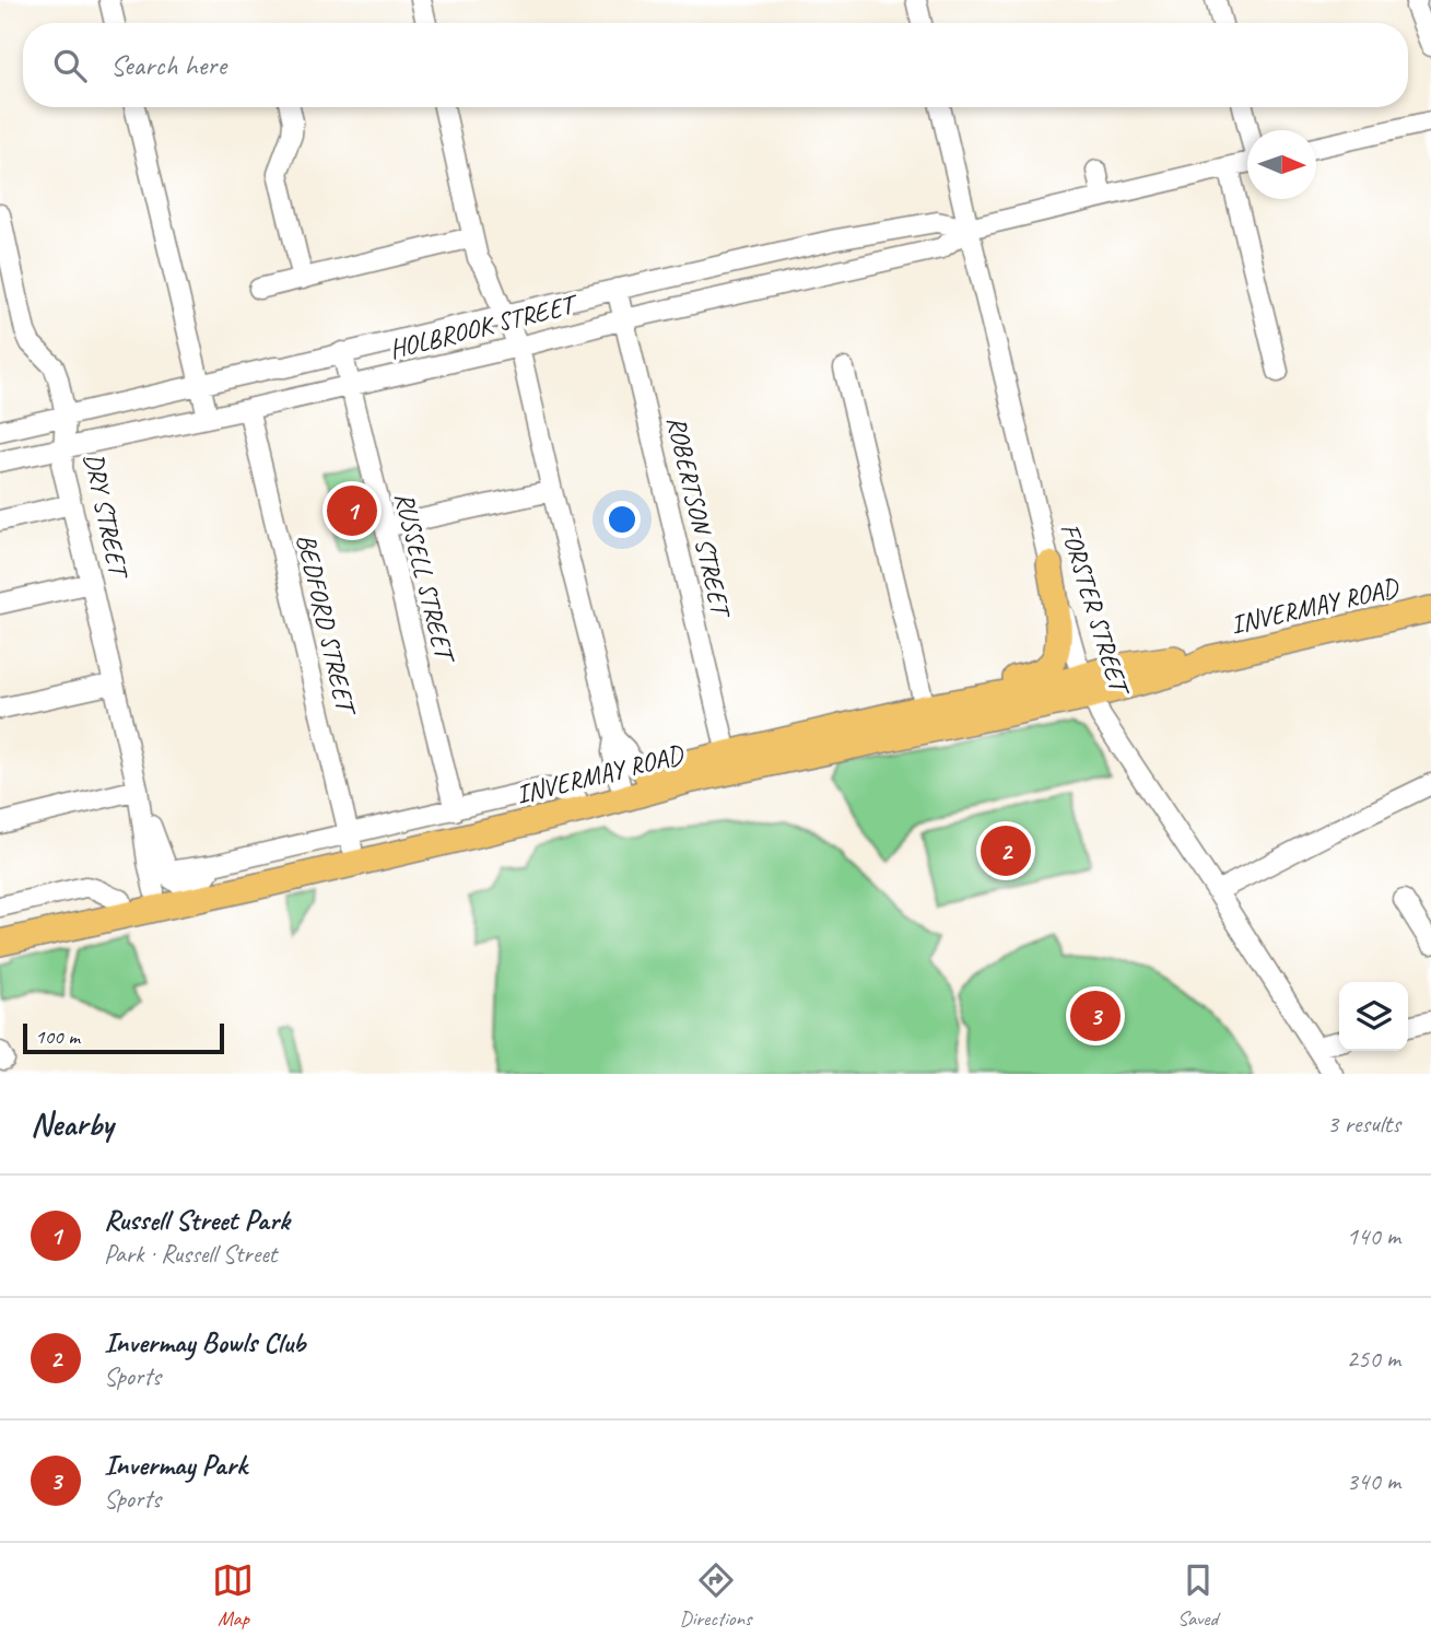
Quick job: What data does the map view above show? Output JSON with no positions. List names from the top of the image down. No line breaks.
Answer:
{"streets":{"main road":["INVERMAY ROAD"],"street":["HOLBROOK STREET","DRY STREET","ROBERTSON STREET","RUSSELL STREET","FORSTER STREET","BEDFORD STREET"]},"crossings":[["HOLBROOK STREET","DRY STREET"],["HOLBROOK STREET","ROBERTSON STREET"],["HOLBROOK STREET","RUSSELL STREET"],["HOLBROOK STREET","FORSTER STREET"],["HOLBROOK STREET","BEDFORD STREET"],["DRY STREET","INVERMAY ROAD"],["ROBERTSON STREET","INVERMAY ROAD"],["INVERMAY ROAD","FORSTER STREET"],["INVERMAY ROAD","BEDFORD STREET"]],"scale_bar":"100 m","north":"right","page":{"search":"Search here","pins":["1","2","3"],"scale":"100 m","heading":["Nearby","3 results"],"list":[{"mark":"1","name":"Russell Street Park","note":"Park · Russell Street","value":"140 m"},{"mark":"2","name":"Invermay Bowls Club","note":"Sports","value":"250 m"},{"mark":"3","name":"Invermay Park","note":"Sports","value":"340 m"}],"nav":["Map","Directions","Saved"]}}
